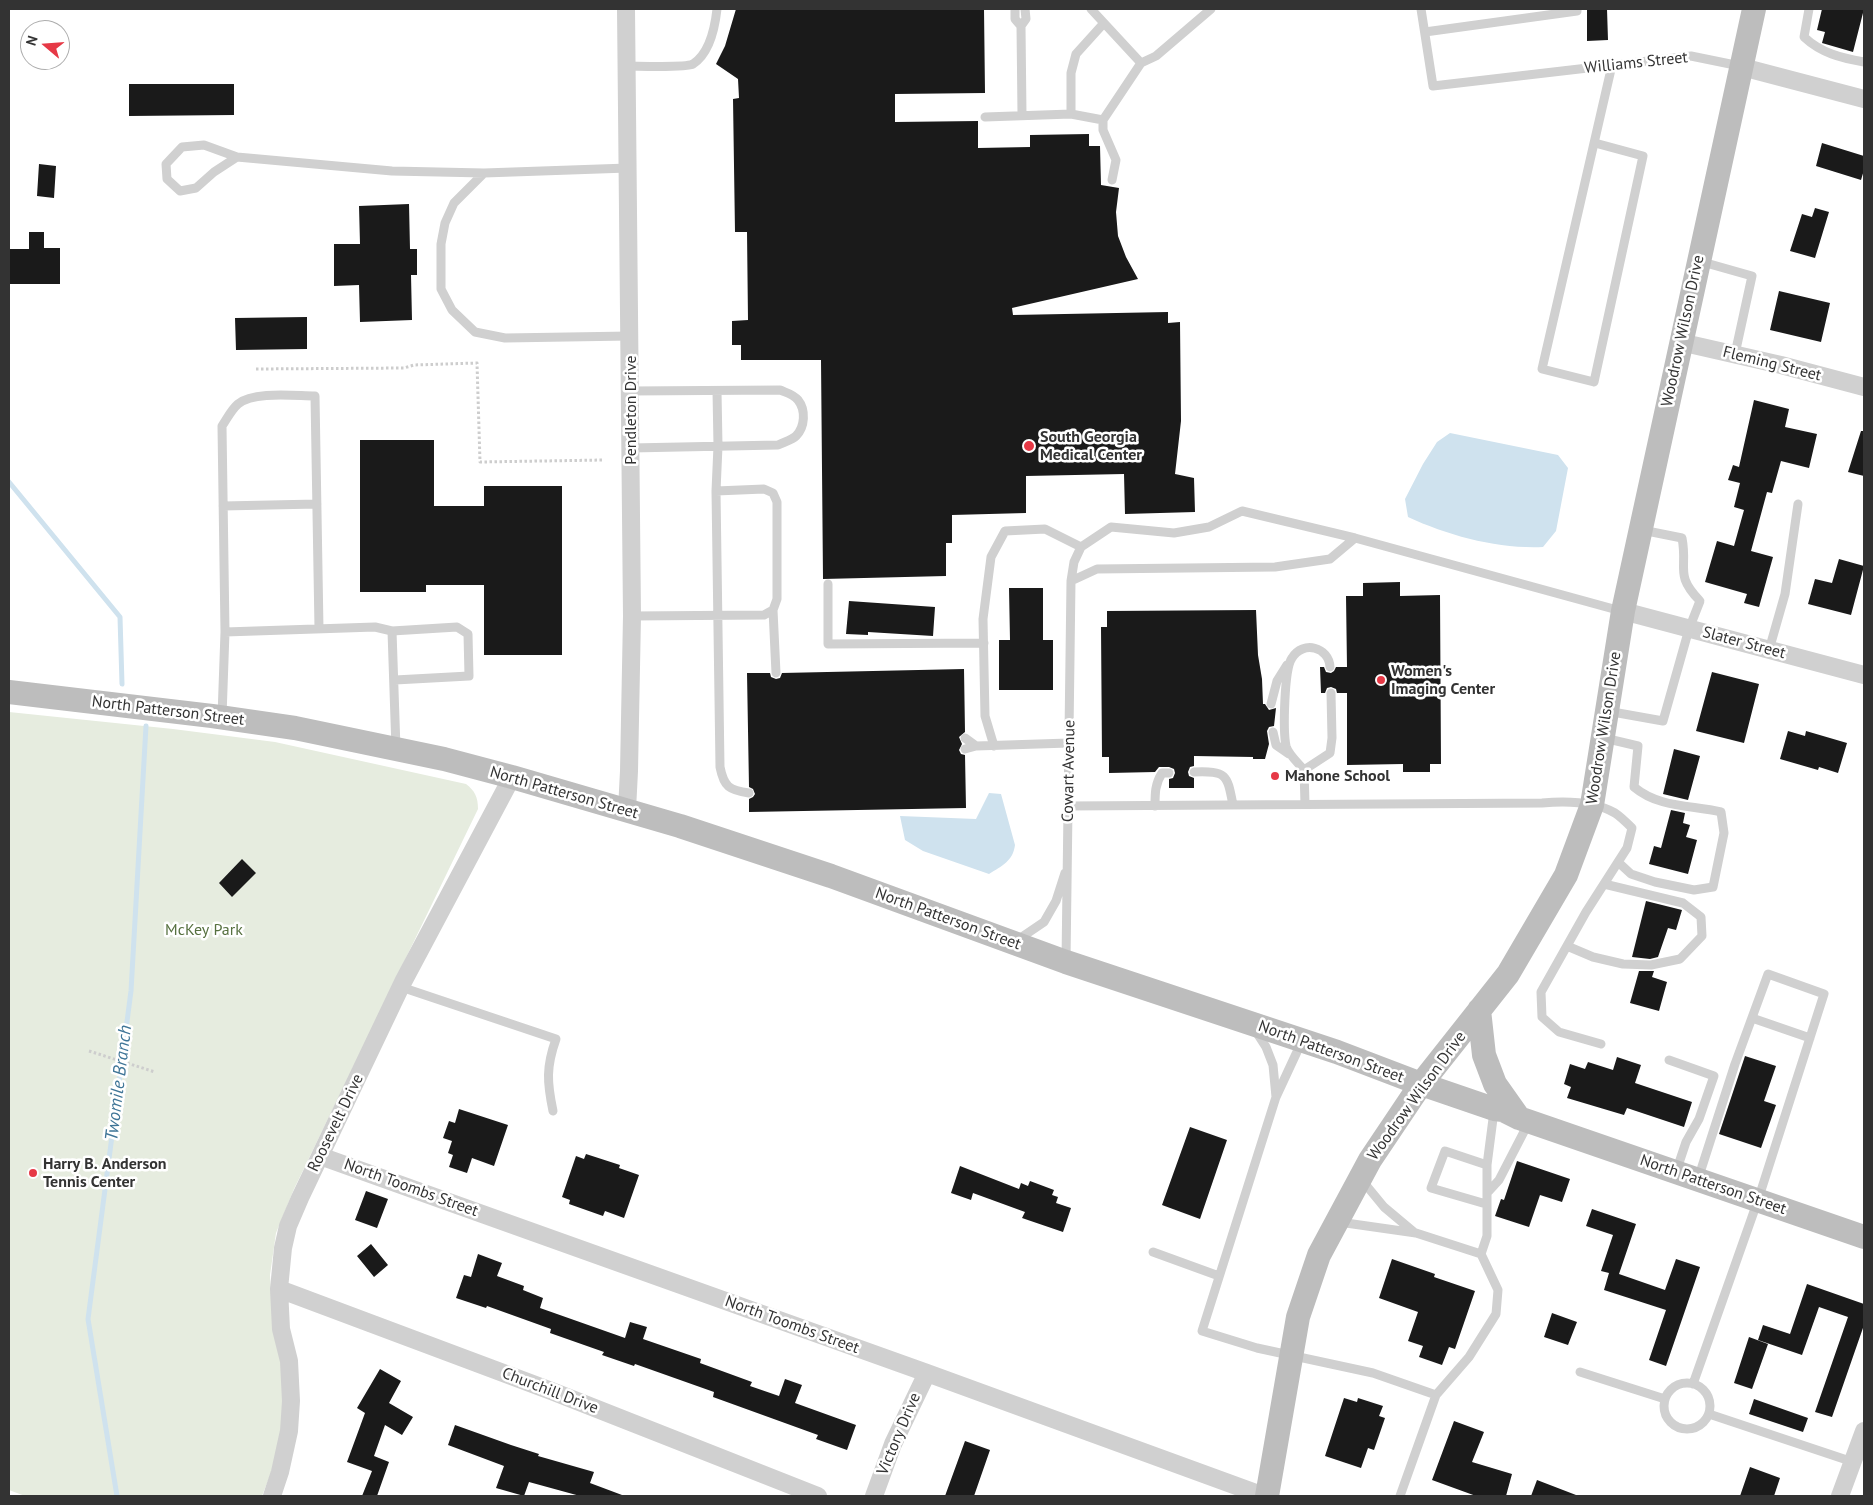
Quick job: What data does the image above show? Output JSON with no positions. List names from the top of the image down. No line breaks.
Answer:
{"streets":{"main road":["Woodrow Wilson Drive","North Patterson Street"],"street":["Williams Street","Fleming Street","Pendleton Drive","Slater Street","Roosevelt Drive","North Toombs Street","Churchill Drive","Victory Drive"],"lane":["Cowart Avenue"]},"crossings":[["Williams Street","Woodrow Wilson Drive"],["Woodrow Wilson Drive","Fleming Street"],["Woodrow Wilson Drive","Slater Street"],["Woodrow Wilson Drive","North Patterson Street"],["Woodrow Wilson Drive","North Toombs Street"],["Pendleton Drive","North Patterson Street"],["North Patterson Street","Cowart Avenue"],["North Patterson Street","Roosevelt Drive"],["Roosevelt Drive","North Toombs Street"],["Roosevelt Drive","Churchill Drive"],["North Toombs Street","Victory Drive"]],"water":["Twomile Branch"],"parks":["McKey Park"],"places":["South Georgia Medical Center","Women's Imaging Center","Mahone School","Harry B. Anderson Tennis Center"],"north":"left"}
